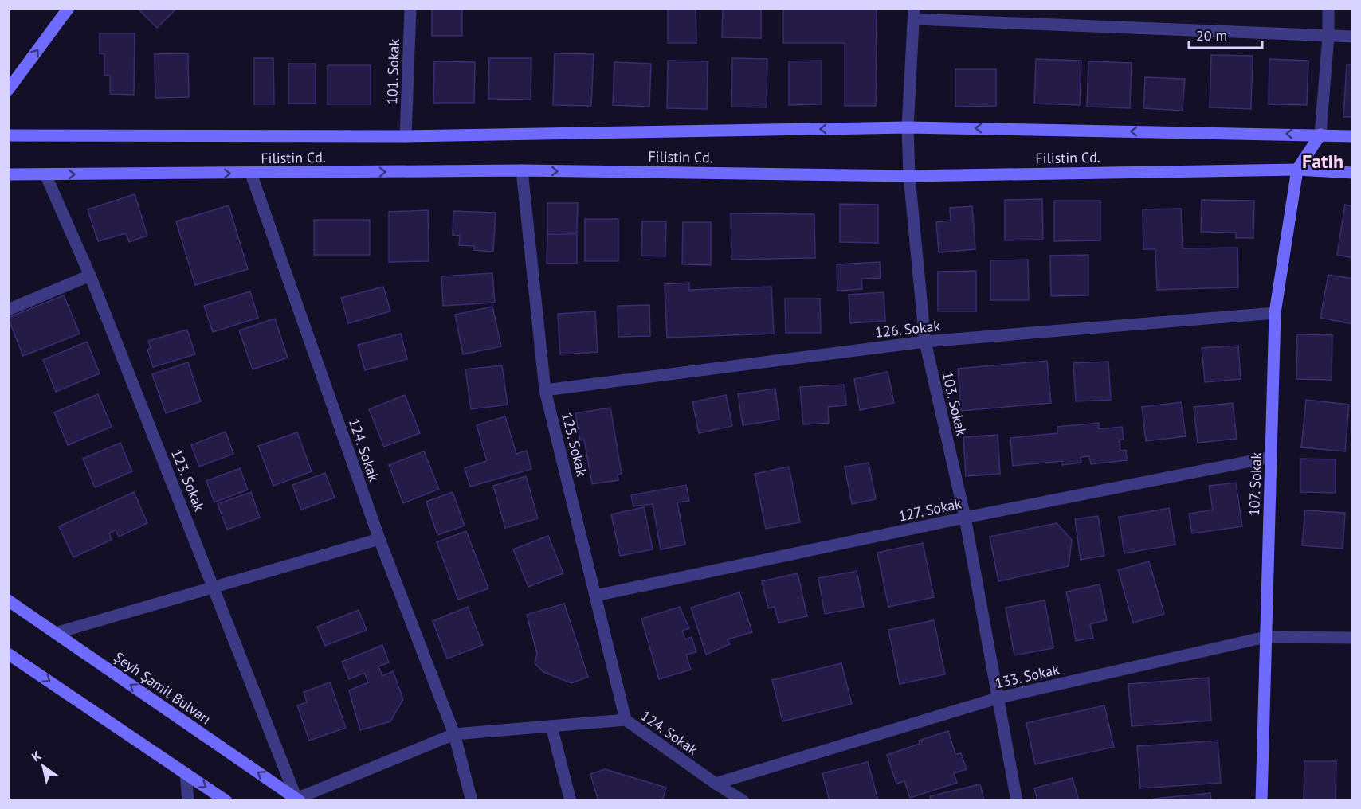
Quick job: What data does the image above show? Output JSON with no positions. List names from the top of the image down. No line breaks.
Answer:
{"streets":{"main road":["Filistin Cd.","107. Sokak","Şeyh Şamil Bulvarı"],"street":["101. Sokak","126. Sokak","103. Sokak","125. Sokak","124. Sokak","123. Sokak","127. Sokak","133. Sokak"]},"crossings":[["101. Sokak","Filistin Cd."],["Filistin Cd.","103. Sokak"],["Filistin Cd.","125. Sokak"],["Filistin Cd.","124. Sokak"],["Filistin Cd.","123. Sokak"],["Filistin Cd.","107. Sokak"],["126. Sokak","103. Sokak"],["126. Sokak","125. Sokak"],["126. Sokak","107. Sokak"],["103. Sokak","127. Sokak"],["103. Sokak","133. Sokak"],["125. Sokak","124. Sokak"],["125. Sokak","127. Sokak"],["124. Sokak","123. Sokak"],["124. Sokak","133. Sokak"],["124. Sokak","Şeyh Şamil Bulvarı"],["123. Sokak","Şeyh Şamil Bulvarı"],["107. Sokak","127. Sokak"],["107. Sokak","133. Sokak"]],"districts":["Fatih"],"scale_bar":"20 m","north":"top left"}
